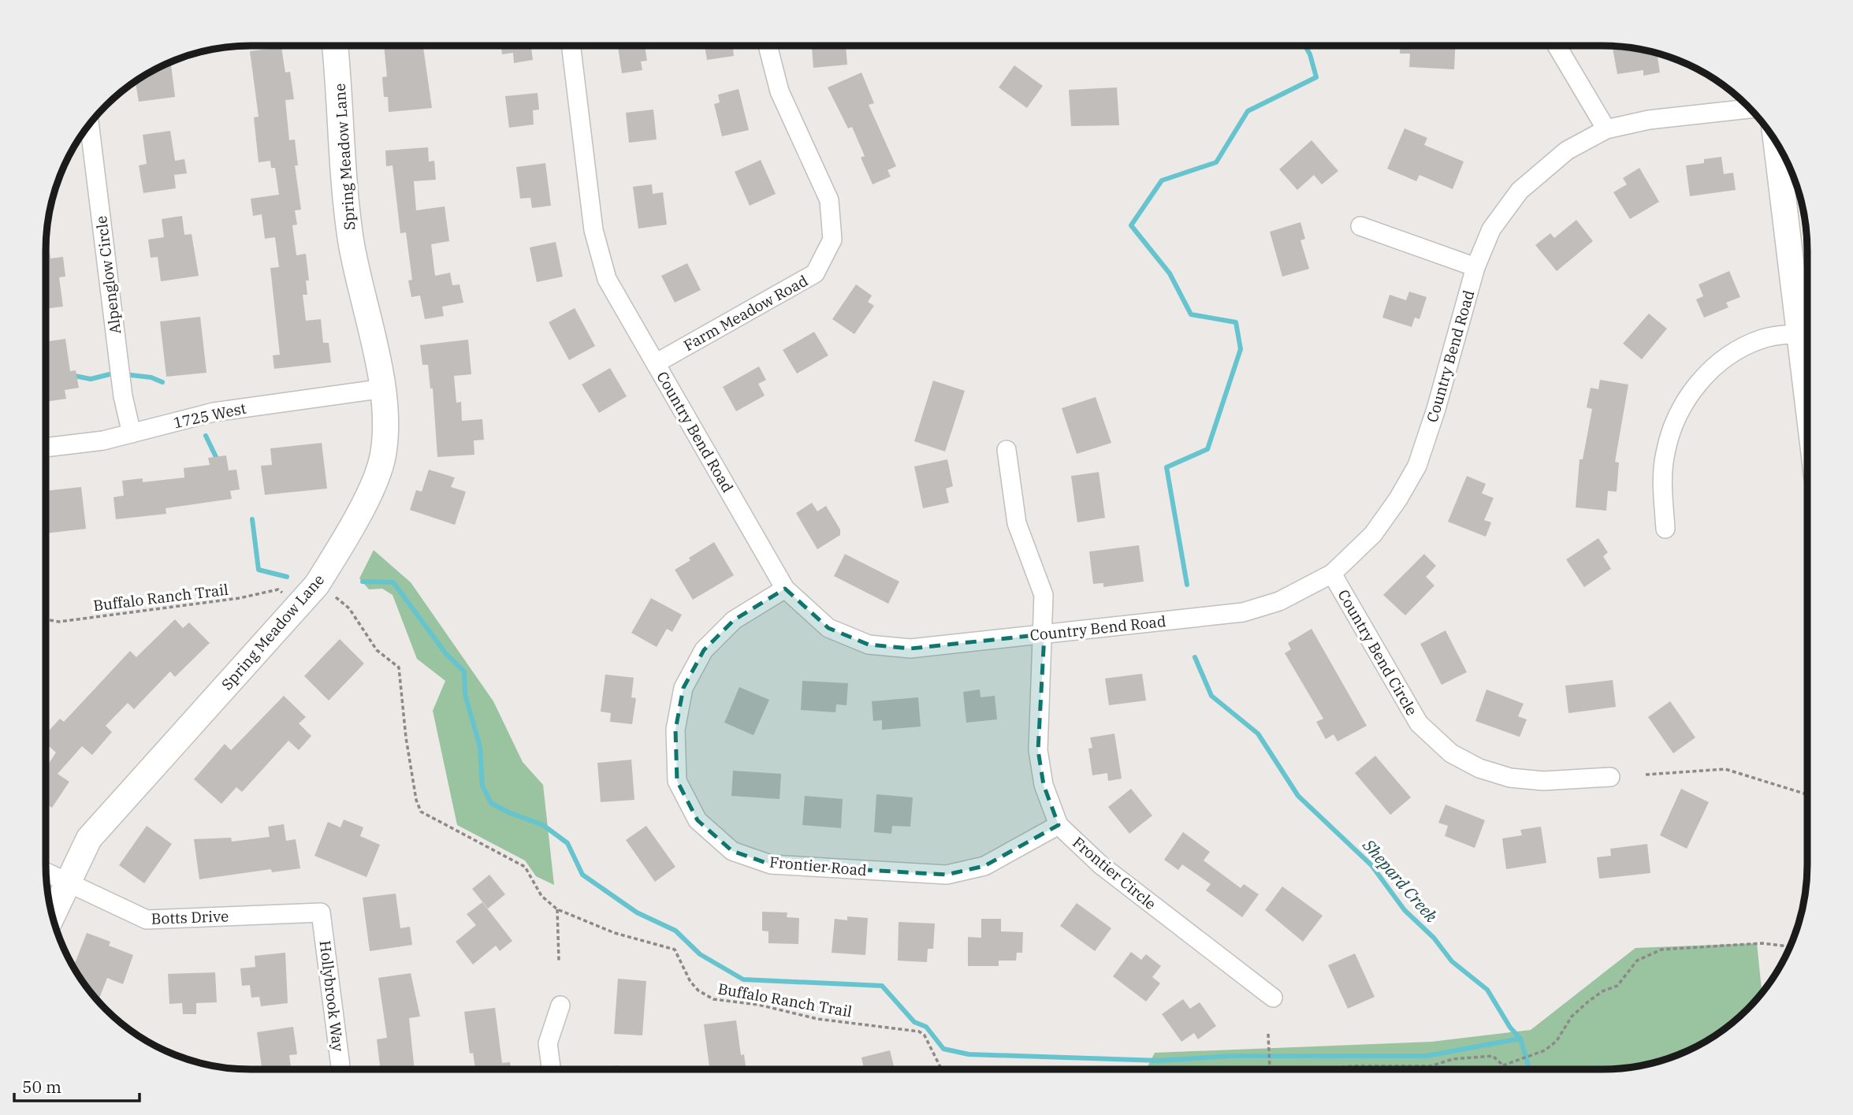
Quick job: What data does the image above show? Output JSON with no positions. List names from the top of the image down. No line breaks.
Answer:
{"streets":{"street":["Spring Meadow Lane","Alpenglow Circle","Farm Meadow Road","Country Bend Road","1725 West","Country Bend Circle","Frontier Road","Frontier Circle","Botts Drive","Hollybrook Way"],"path":["Buffalo Ranch Trail"]},"crossings":[["Spring Meadow Lane","1725 West"],["Spring Meadow Lane","Botts Drive"],["Alpenglow Circle","1725 West"],["Farm Meadow Road","Country Bend Road"],["Country Bend Road","Country Bend Circle"],["Country Bend Road","Frontier Road"],["Country Bend Road","Frontier Circle"],["Frontier Road","Frontier Circle"],["Botts Drive","Hollybrook Way"]],"water":["Shepard Creek"],"scale_bar":"50 m"}
